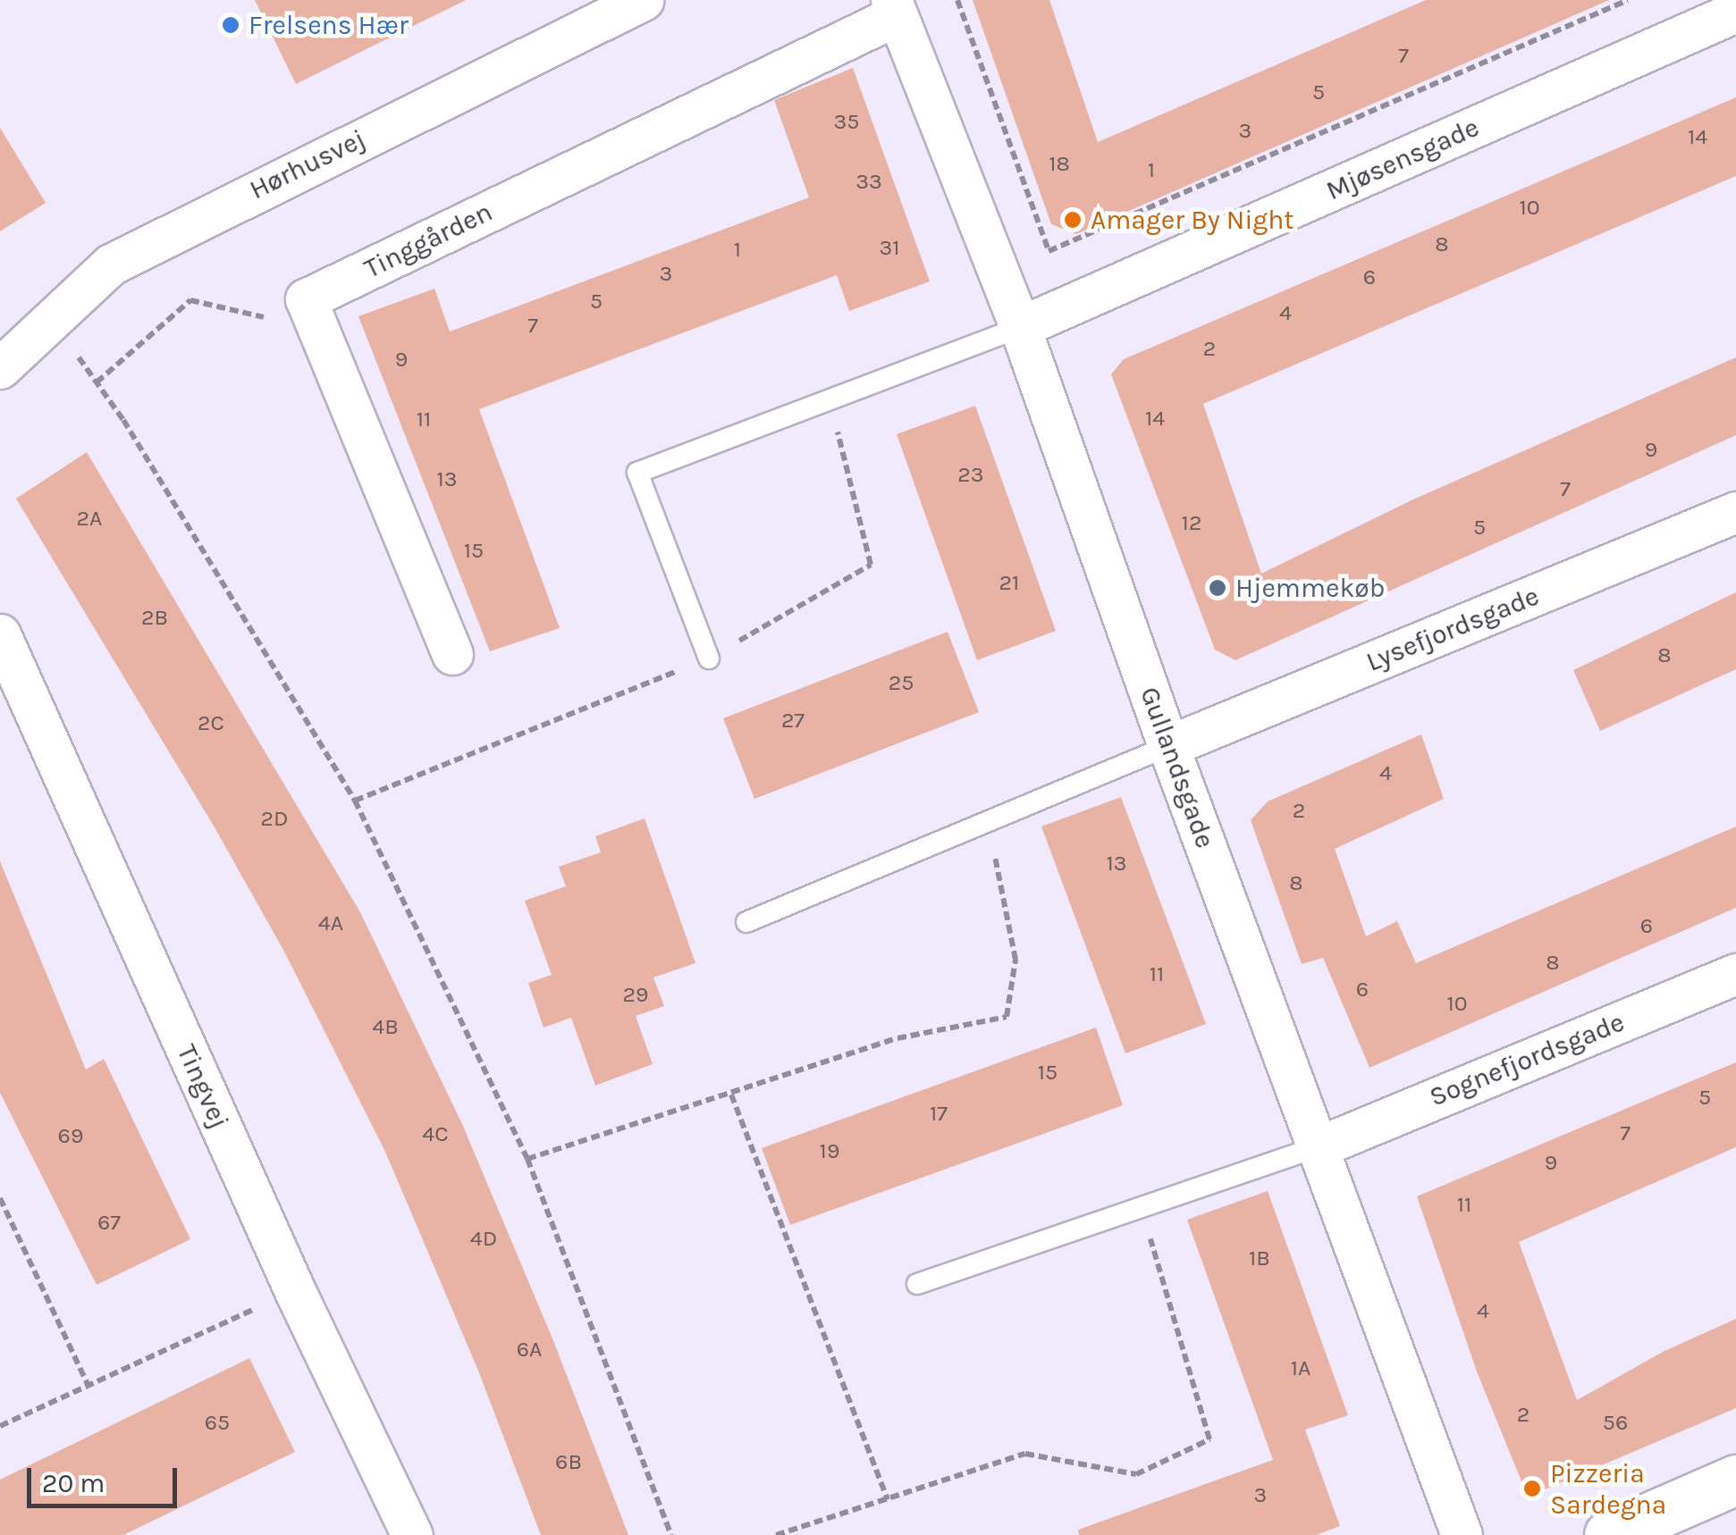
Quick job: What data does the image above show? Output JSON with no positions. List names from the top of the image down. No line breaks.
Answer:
{"streets":{"street":["Mjøsensgade","Hørhusvej","Tinggården","Lysefjordsgade","Gullandsgade","Sognefjordsgade","Tingvej"]},"crossings":[["Mjøsensgade","Gullandsgade"],["Tinggården","Gullandsgade"],["Lysefjordsgade","Gullandsgade"],["Gullandsgade","Sognefjordsgade"]],"places":["Frelsens Hær","Amager By Night","Hjemmekøb","Pizzeria Sardegna"],"house_numbers":["7","5","35","3","14","18","1","33","10","8","31","1","3","6","5","4","7","2","9","14","11","9","23","13","7","2A","12","5","15","21","2B","8","25","27","2C","4","2","2D","13","8","4A","6","8","11","6","29","10","4B","15","5","17","7","4C","69","19","9","11","67","4D","1B","4","6A","1A","2","65","56","6B","3"],"scale_bar":"20 m"}
